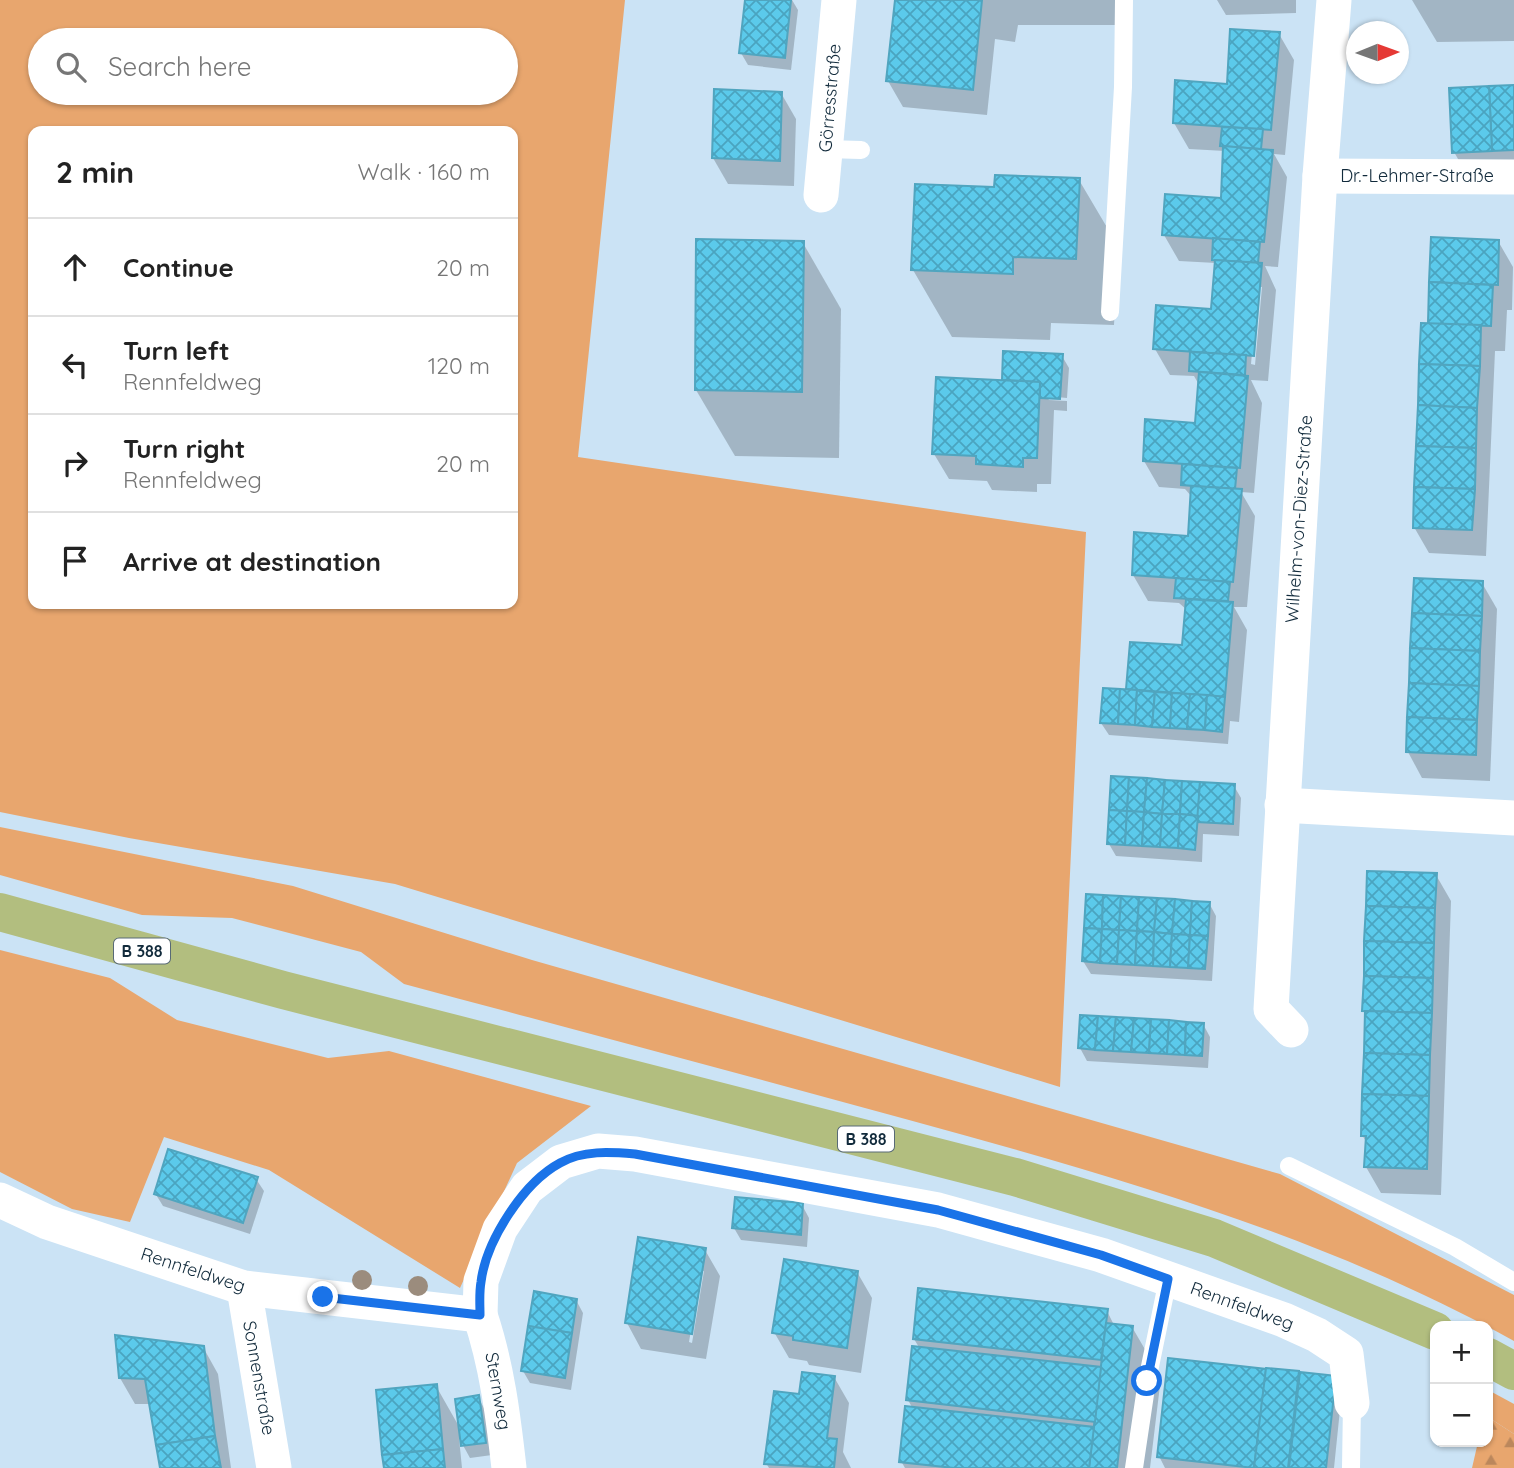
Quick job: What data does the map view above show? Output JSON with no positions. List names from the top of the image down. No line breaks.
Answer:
{"streets":{"main road":["B 388"],"street":["Görresstraße","Dr.-Lehmer-Straße","Wilhelm-von-Diez-Straße","Rennfeldweg","Sonnenstraße","Sternweg"]},"crossings":[["Dr.-Lehmer-Straße","Wilhelm-von-Diez-Straße"],["Rennfeldweg","Sonnenstraße"],["Rennfeldweg","Sternweg"]],"north":"right","page":{"search":"Search here","heading":["2 min","Walk · 160 m"],"list":[["Continue","20 m"],["Turn left","Rennfeldweg","120 m"],["Turn right","Rennfeldweg","20 m"],"Arrive at destination"],"map_buttons":["+","−"]}}
